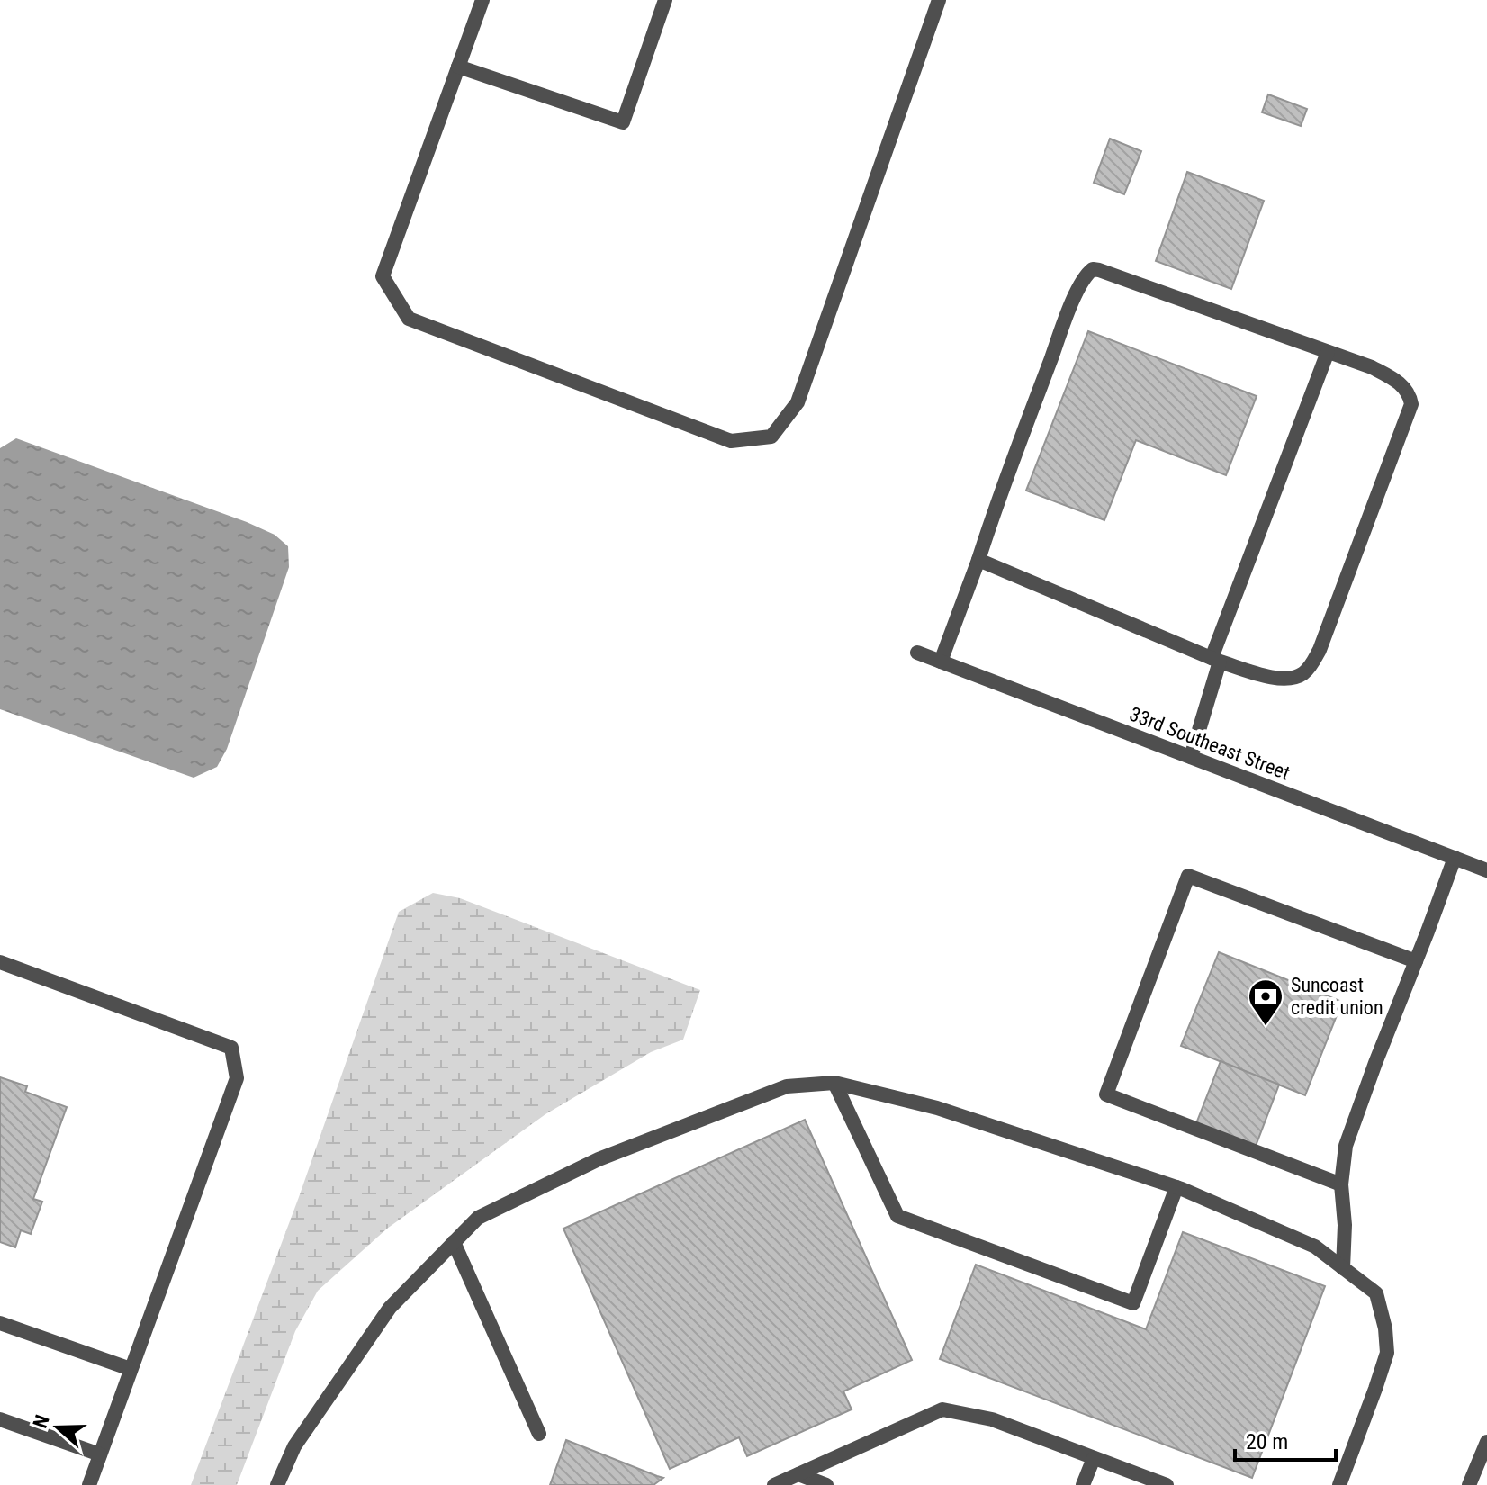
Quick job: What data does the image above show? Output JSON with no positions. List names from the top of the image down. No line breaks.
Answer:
{"streets":{"street":["33rd Southeast Street"]},"places":{"bank":["Suncoast credit union"]},"scale_bar":"20 m","north":"left"}
